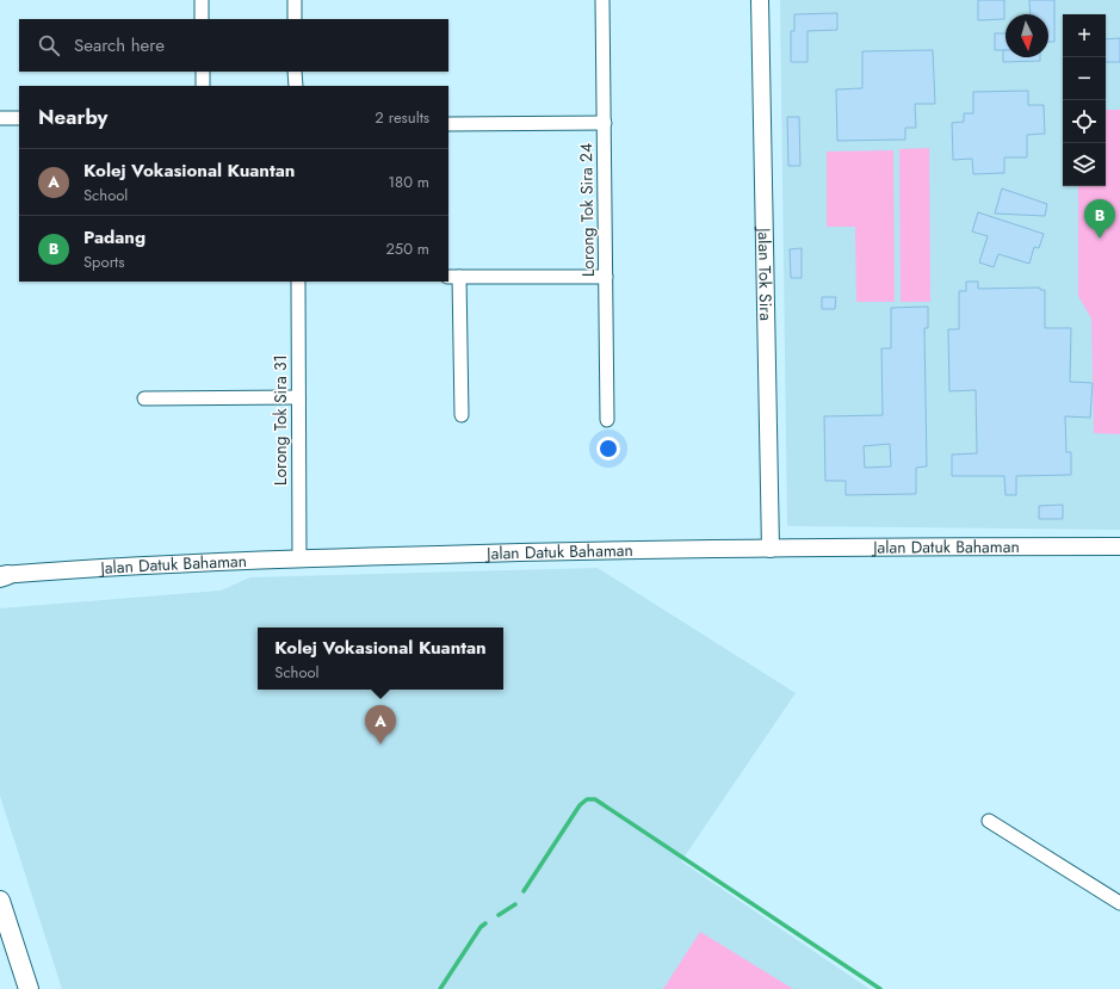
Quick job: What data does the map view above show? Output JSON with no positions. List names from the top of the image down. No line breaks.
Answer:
{"streets":{"street":["Lorong Tok Sira 24","Jalan Tok Sira","Lorong Tok Sira 31","Jalan Datuk Bahaman"]},"crossings":[["Jalan Tok Sira","Jalan Datuk Bahaman"],["Lorong Tok Sira 31","Jalan Datuk Bahaman"]],"north":"bottom","page":{"map_buttons":["+","−"],"search":"Search here","heading":["Nearby","2 results"],"list":[{"mark":"A","name":"Kolej Vokasional Kuantan","note":"School","value":"180 m"},{"mark":"B","name":"Padang","note":"Sports","value":"250 m"}],"pins":["B","A"],"popup":["Kolej Vokasional Kuantan","School"]}}
